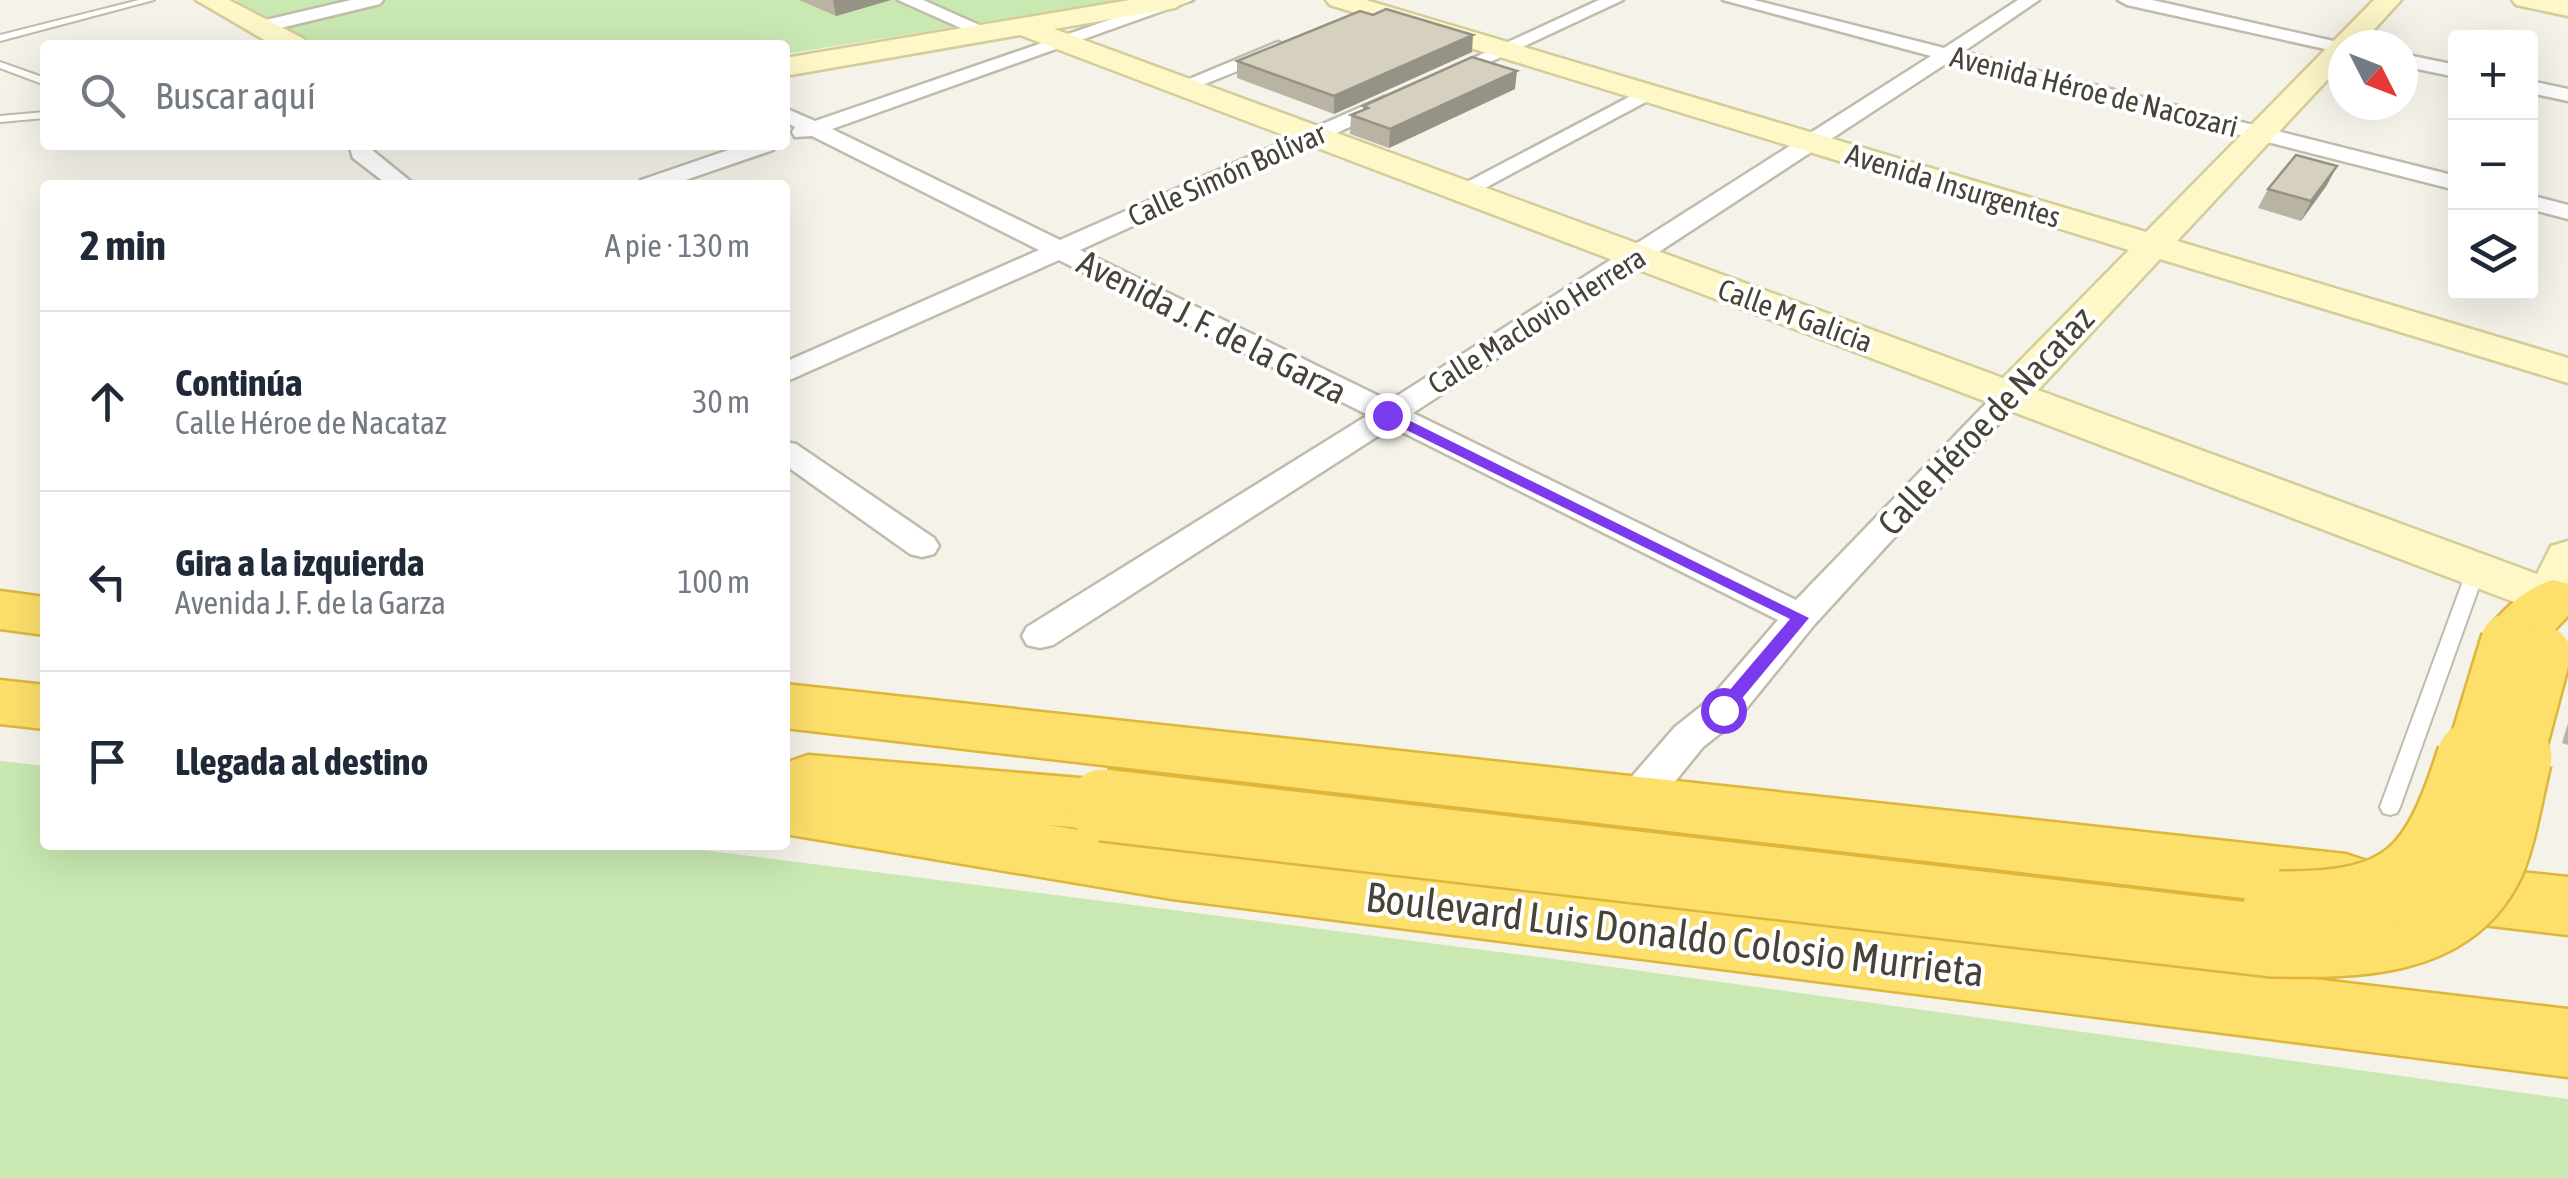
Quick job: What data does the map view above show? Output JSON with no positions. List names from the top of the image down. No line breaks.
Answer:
{"streets":{"highway":["Boulevard Luis Donaldo Colosio Murrieta"],"street":["Avenida Héroe de Nacozari","Calle Simón Bolívar","Avenida Insurgentes","Calle M Galicia","Calle Maclovio Herrera","Avenida J. F. de la Garza","Calle Héroe de Nacataz"]},"crossings":[["Avenida Héroe de Nacozari","Calle Maclovio Herrera"],["Avenida Héroe de Nacozari","Calle Héroe de Nacataz"],["Calle Simón Bolívar","Avenida Insurgentes"],["Calle Simón Bolívar","Calle M Galicia"],["Calle Simón Bolívar","Avenida J. F. de la Garza"],["Avenida Insurgentes","Calle Maclovio Herrera"],["Avenida Insurgentes","Calle Héroe de Nacataz"],["Calle M Galicia","Calle Maclovio Herrera"],["Calle M Galicia","Calle Héroe de Nacataz"],["Calle Maclovio Herrera","Avenida J. F. de la Garza"],["Avenida J. F. de la Garza","Calle Héroe de Nacataz"]],"north":"bottom right","page":{"map_buttons":["+","−"],"search":"Buscar aquí","heading":["2 min","A pie · 130 m"],"list":[["Continúa","Calle Héroe de Nacataz","30 m"],["Gira a la izquierda","Avenida J. F. de la Garza","100 m"],"Llegada al destino"]}}
